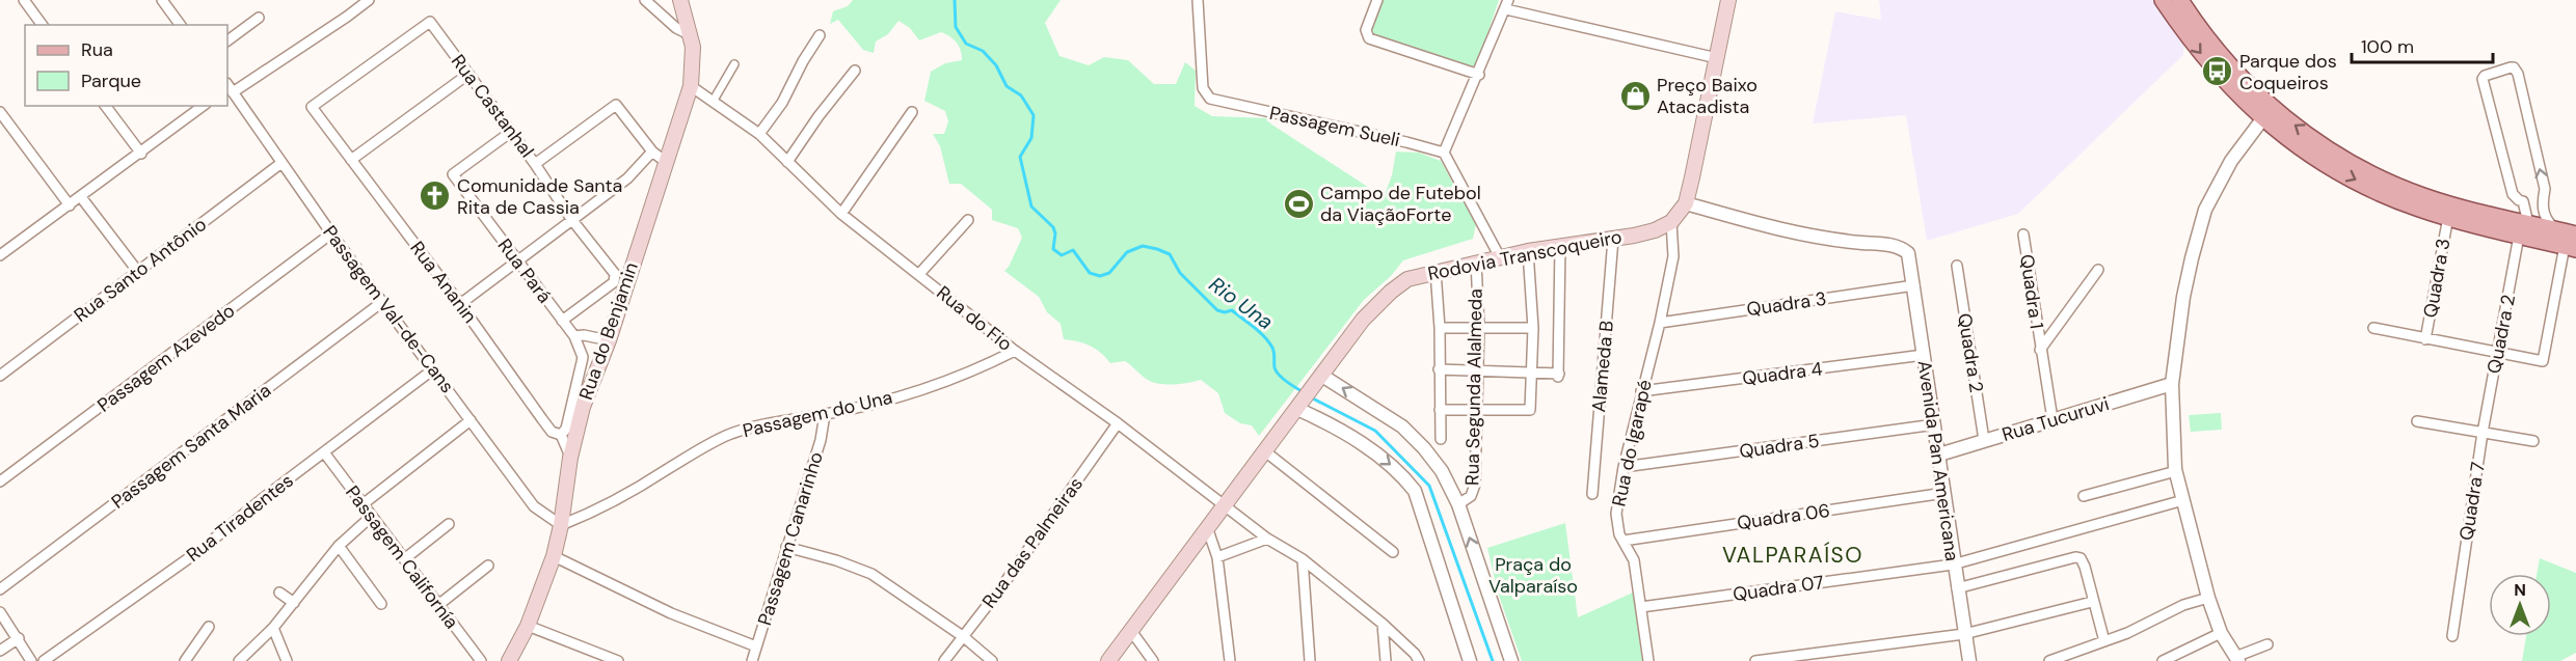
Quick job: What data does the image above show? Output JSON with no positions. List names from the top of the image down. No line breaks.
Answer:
{"streets":{"main road":["Rodovia Transcoqueiro","Rua do Benjamin"],"street":["Rua Castanhal","Passagem Sueli","Rua Santo Antônio","Rua Pará","Quadra 3","Rua Ananin","Quadra 1","Passagem Val-de-Cans","Rua do Fio","Quadra 2","Passagem Azevedo","Alameda B","Quadra 4","Rua Segunda Alalmeda","Passagem do Una","Rua Tucuruvi","Rua do Igarapé","Passagem Santa Maria","Quadra 5","Avenida Pan Americana","Quadra 7","Quadra 06","Rua Tiradentes","Passagem Canarinho","Rua das Palmeiras","Passagem Californía","Quadra 07"]},"crossings":[["Rua Castanhal","Rua Pará"],["Rua Castanhal","Rua Ananin"],["Rodovia Transcoqueiro","Rua do Fio"],["Rodovia Transcoqueiro","Alameda B"],["Rodovia Transcoqueiro","Rua Segunda Alalmeda"],["Rodovia Transcoqueiro","Rua do Igarapé"],["Rua Santo Antônio","Passagem Val-de-Cans"],["Quadra 3","Rua do Igarapé"],["Quadra 3","Avenida Pan Americana"],["Rua Ananin","Rua do Benjamin"],["Quadra 1","Rua Tucuruvi"],["Passagem Val-de-Cans","Rua do Benjamin"],["Passagem Val-de-Cans","Passagem Azevedo"],["Passagem Val-de-Cans","Passagem do Una"],["Passagem Val-de-Cans","Passagem Santa Maria"],["Passagem Val-de-Cans","Rua Tiradentes"],["Rua do Fio","Rua do Benjamin"],["Rua do Fio","Passagem do Una"],["Rua do Fio","Rua das Palmeiras"],["Rua do Benjamin","Passagem do Una"],["Quadra 2","Rua Tucuruvi"],["Quadra 2","Quadra 7"],["Quadra 4","Rua do Igarapé"],["Quadra 4","Avenida Pan Americana"],["Passagem do Una","Passagem Canarinho"],["Rua Tucuruvi","Avenida Pan Americana"],["Rua do Igarapé","Quadra 5"],["Rua do Igarapé","Quadra 06"],["Rua do Igarapé","Quadra 07"],["Quadra 5","Avenida Pan Americana"],["Avenida Pan Americana","Quadra 06"],["Avenida Pan Americana","Quadra 07"],["Rua Tiradentes","Passagem Californía"]],"districts":["VALPARAÍSO"],"water":["Rio Una"],"parks":["Praça do Valparaíso"],"places":{"bus stop":["Parque dos Coqueiros"],"shop":["Preço Baixo Atacadista"],"church":["Comunidade Santa Rita de Cassia"],"sports":["Campo de Futebol da ViaçãoForte"]},"legend":["Rua","Parque"],"scale_bar":"100 m","north":"top"}
